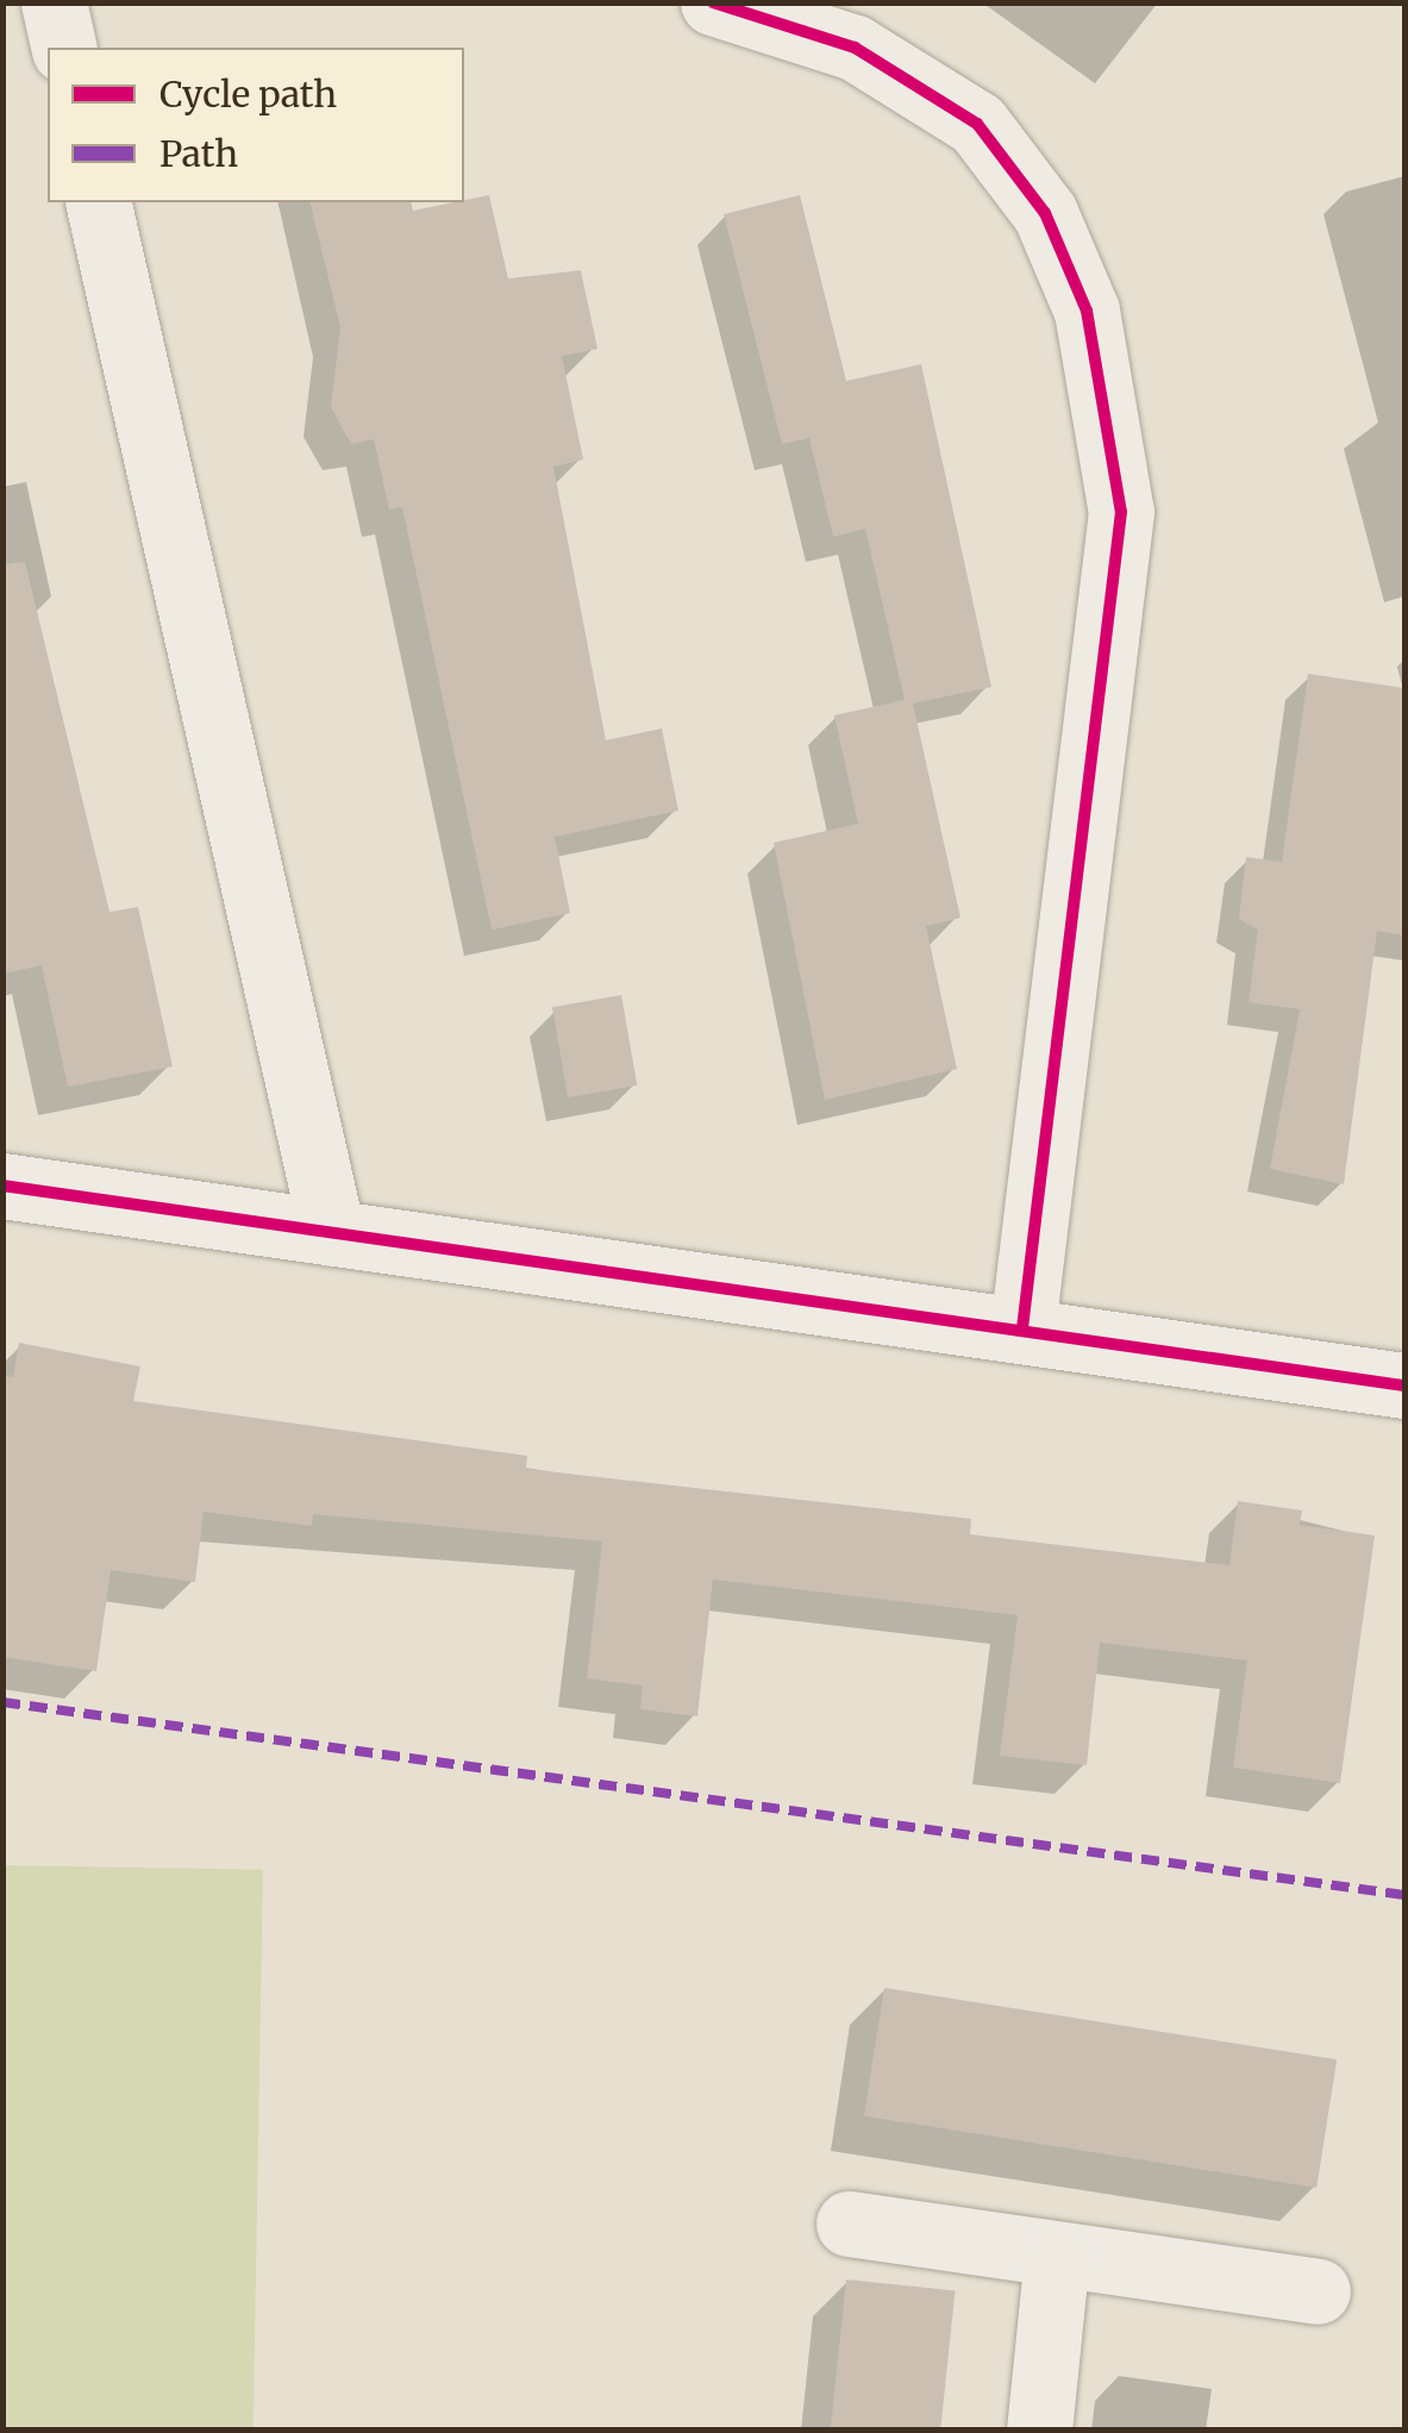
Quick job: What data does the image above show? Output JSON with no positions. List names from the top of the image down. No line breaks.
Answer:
{"legend":["Cycle path","Path"]}
